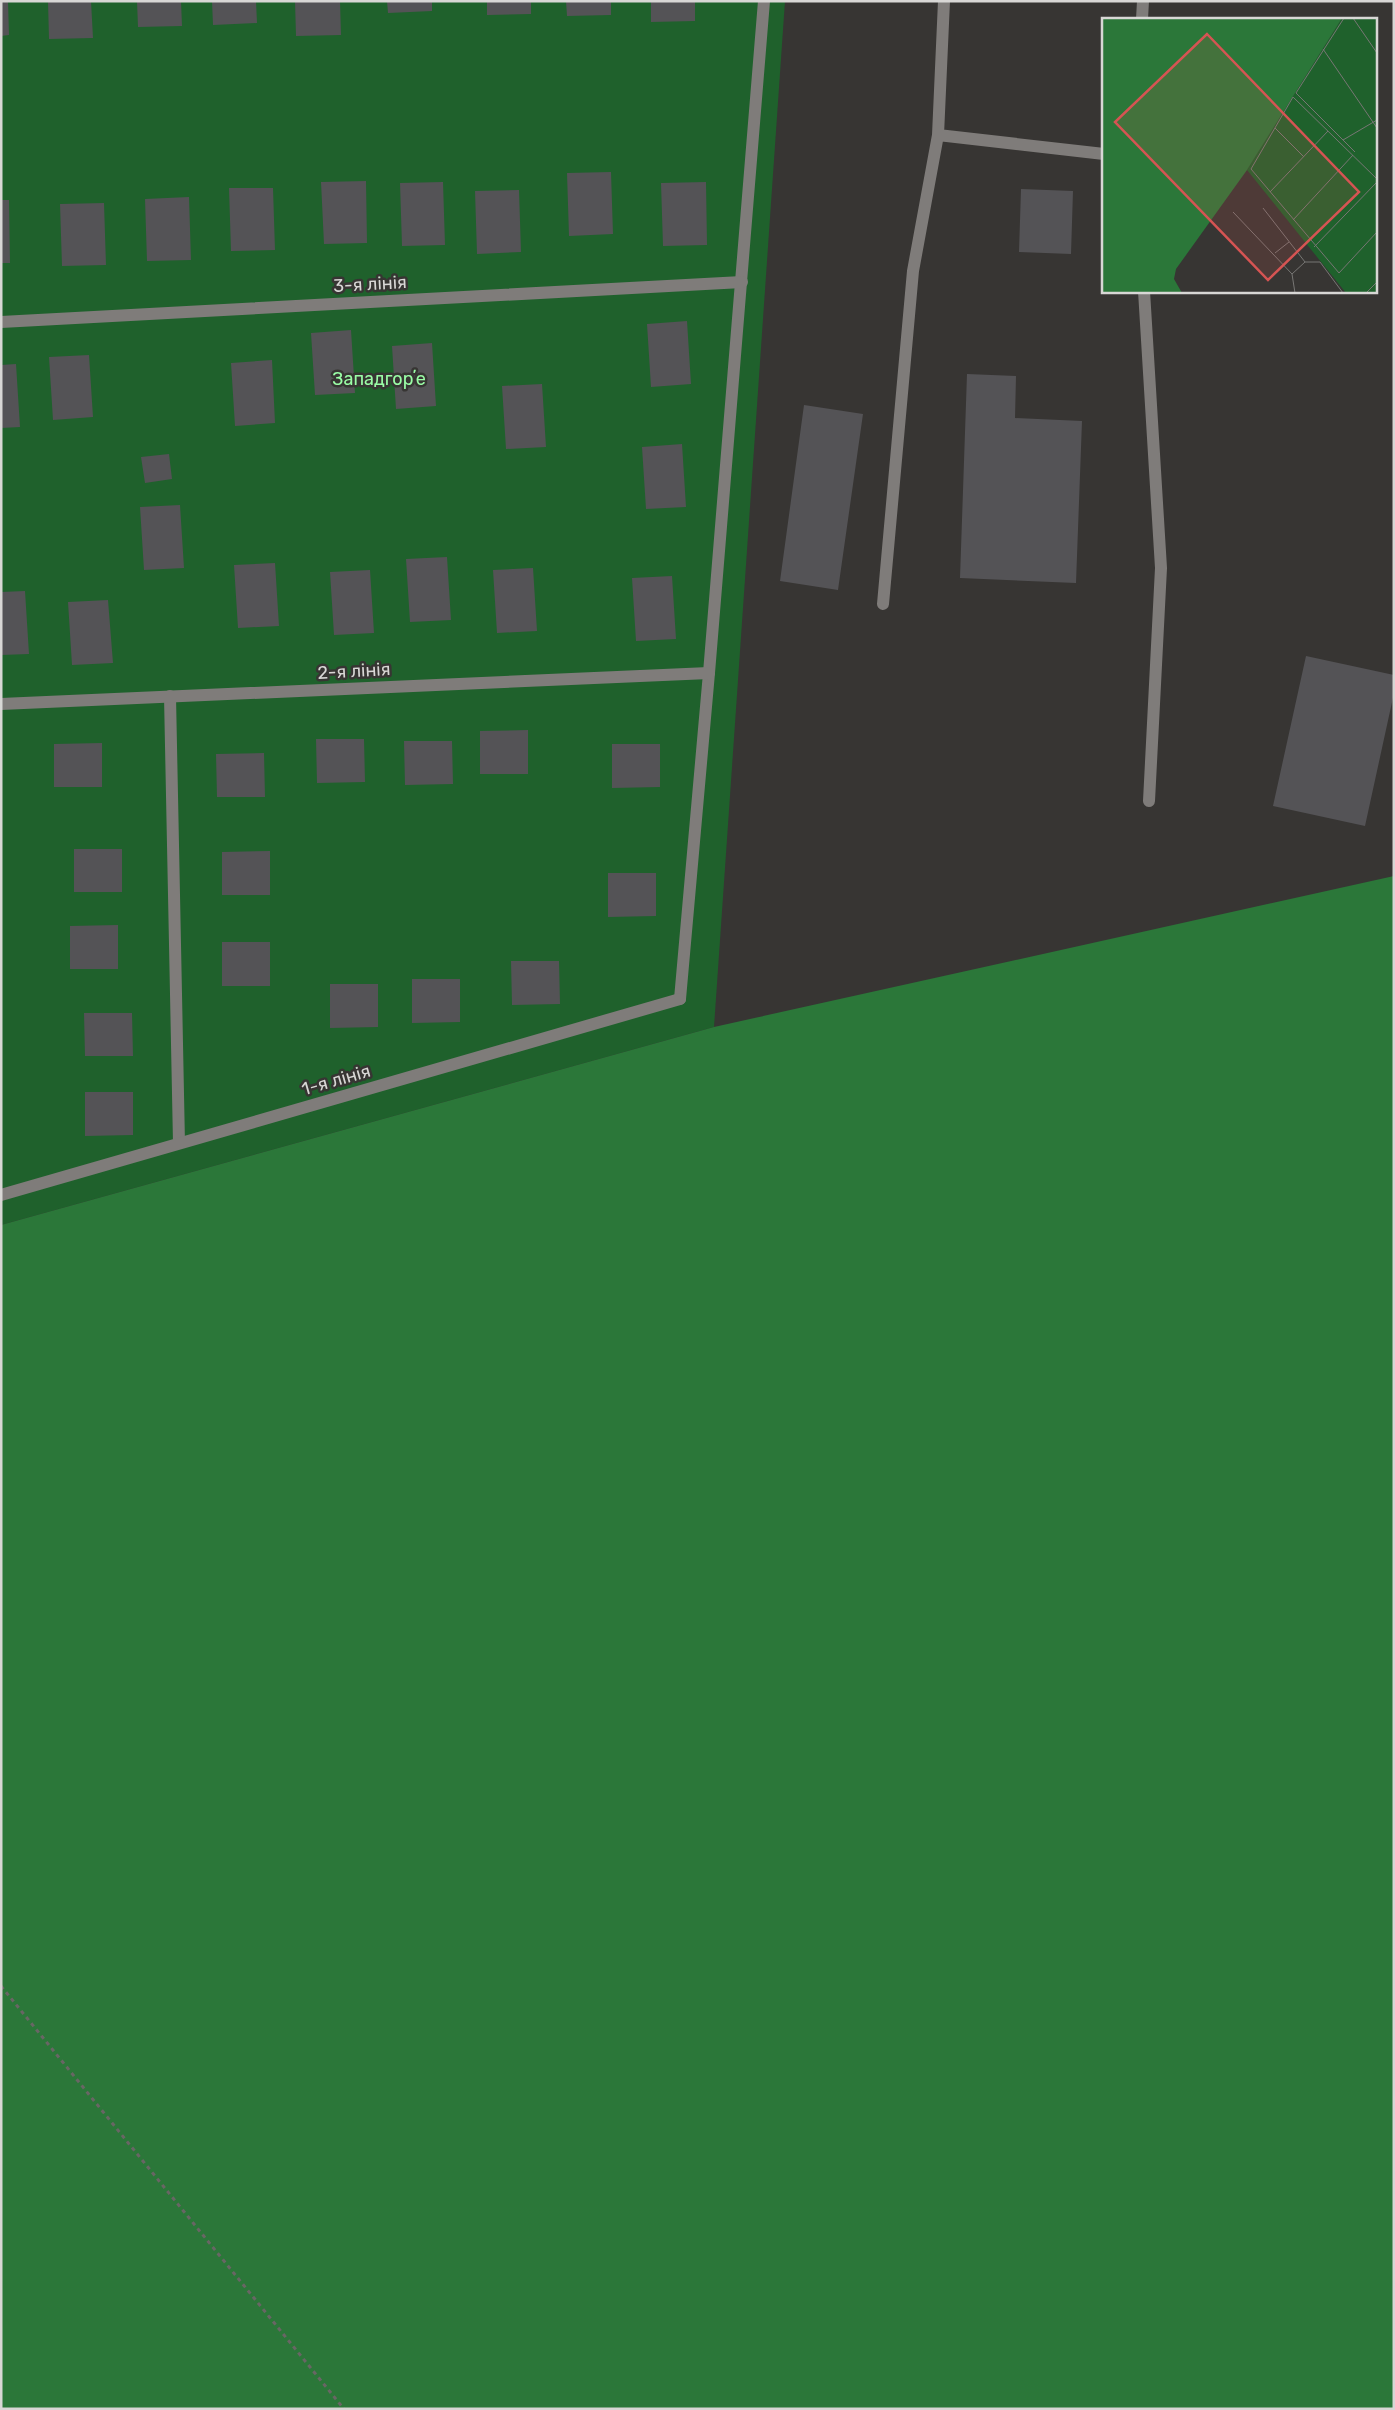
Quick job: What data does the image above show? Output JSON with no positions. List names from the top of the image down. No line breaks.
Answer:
{"streets":{"street":["3-я лінія","2-я лінія","1-я лінія"]},"crossings":[["2-я лінія","1-я лінія"]],"parks":["Западгорʼе"]}
